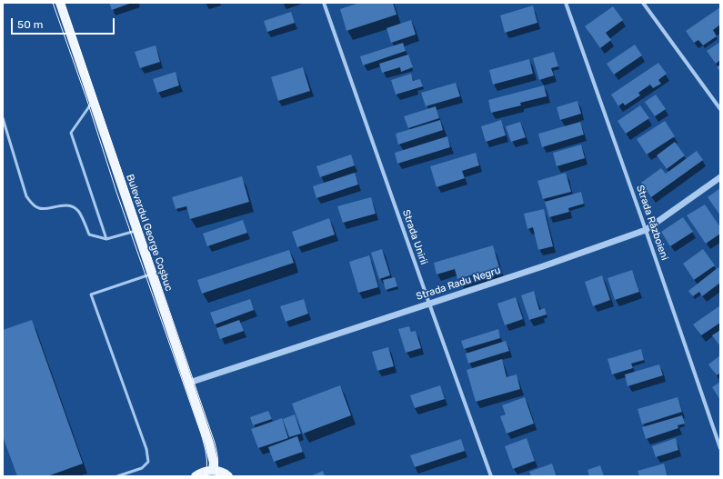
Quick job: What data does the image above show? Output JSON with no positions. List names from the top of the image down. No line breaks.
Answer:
{"streets":{"main road":["Bulevardul George Coșbuc"],"street":["Strada Războieni","Strada Unirii","Strada Radu Negru"]},"crossings":[["Strada Războieni","Strada Radu Negru"],["Bulevardul George Coșbuc","Strada Radu Negru"],["Strada Unirii","Strada Radu Negru"]],"scale_bar":"50 m"}
